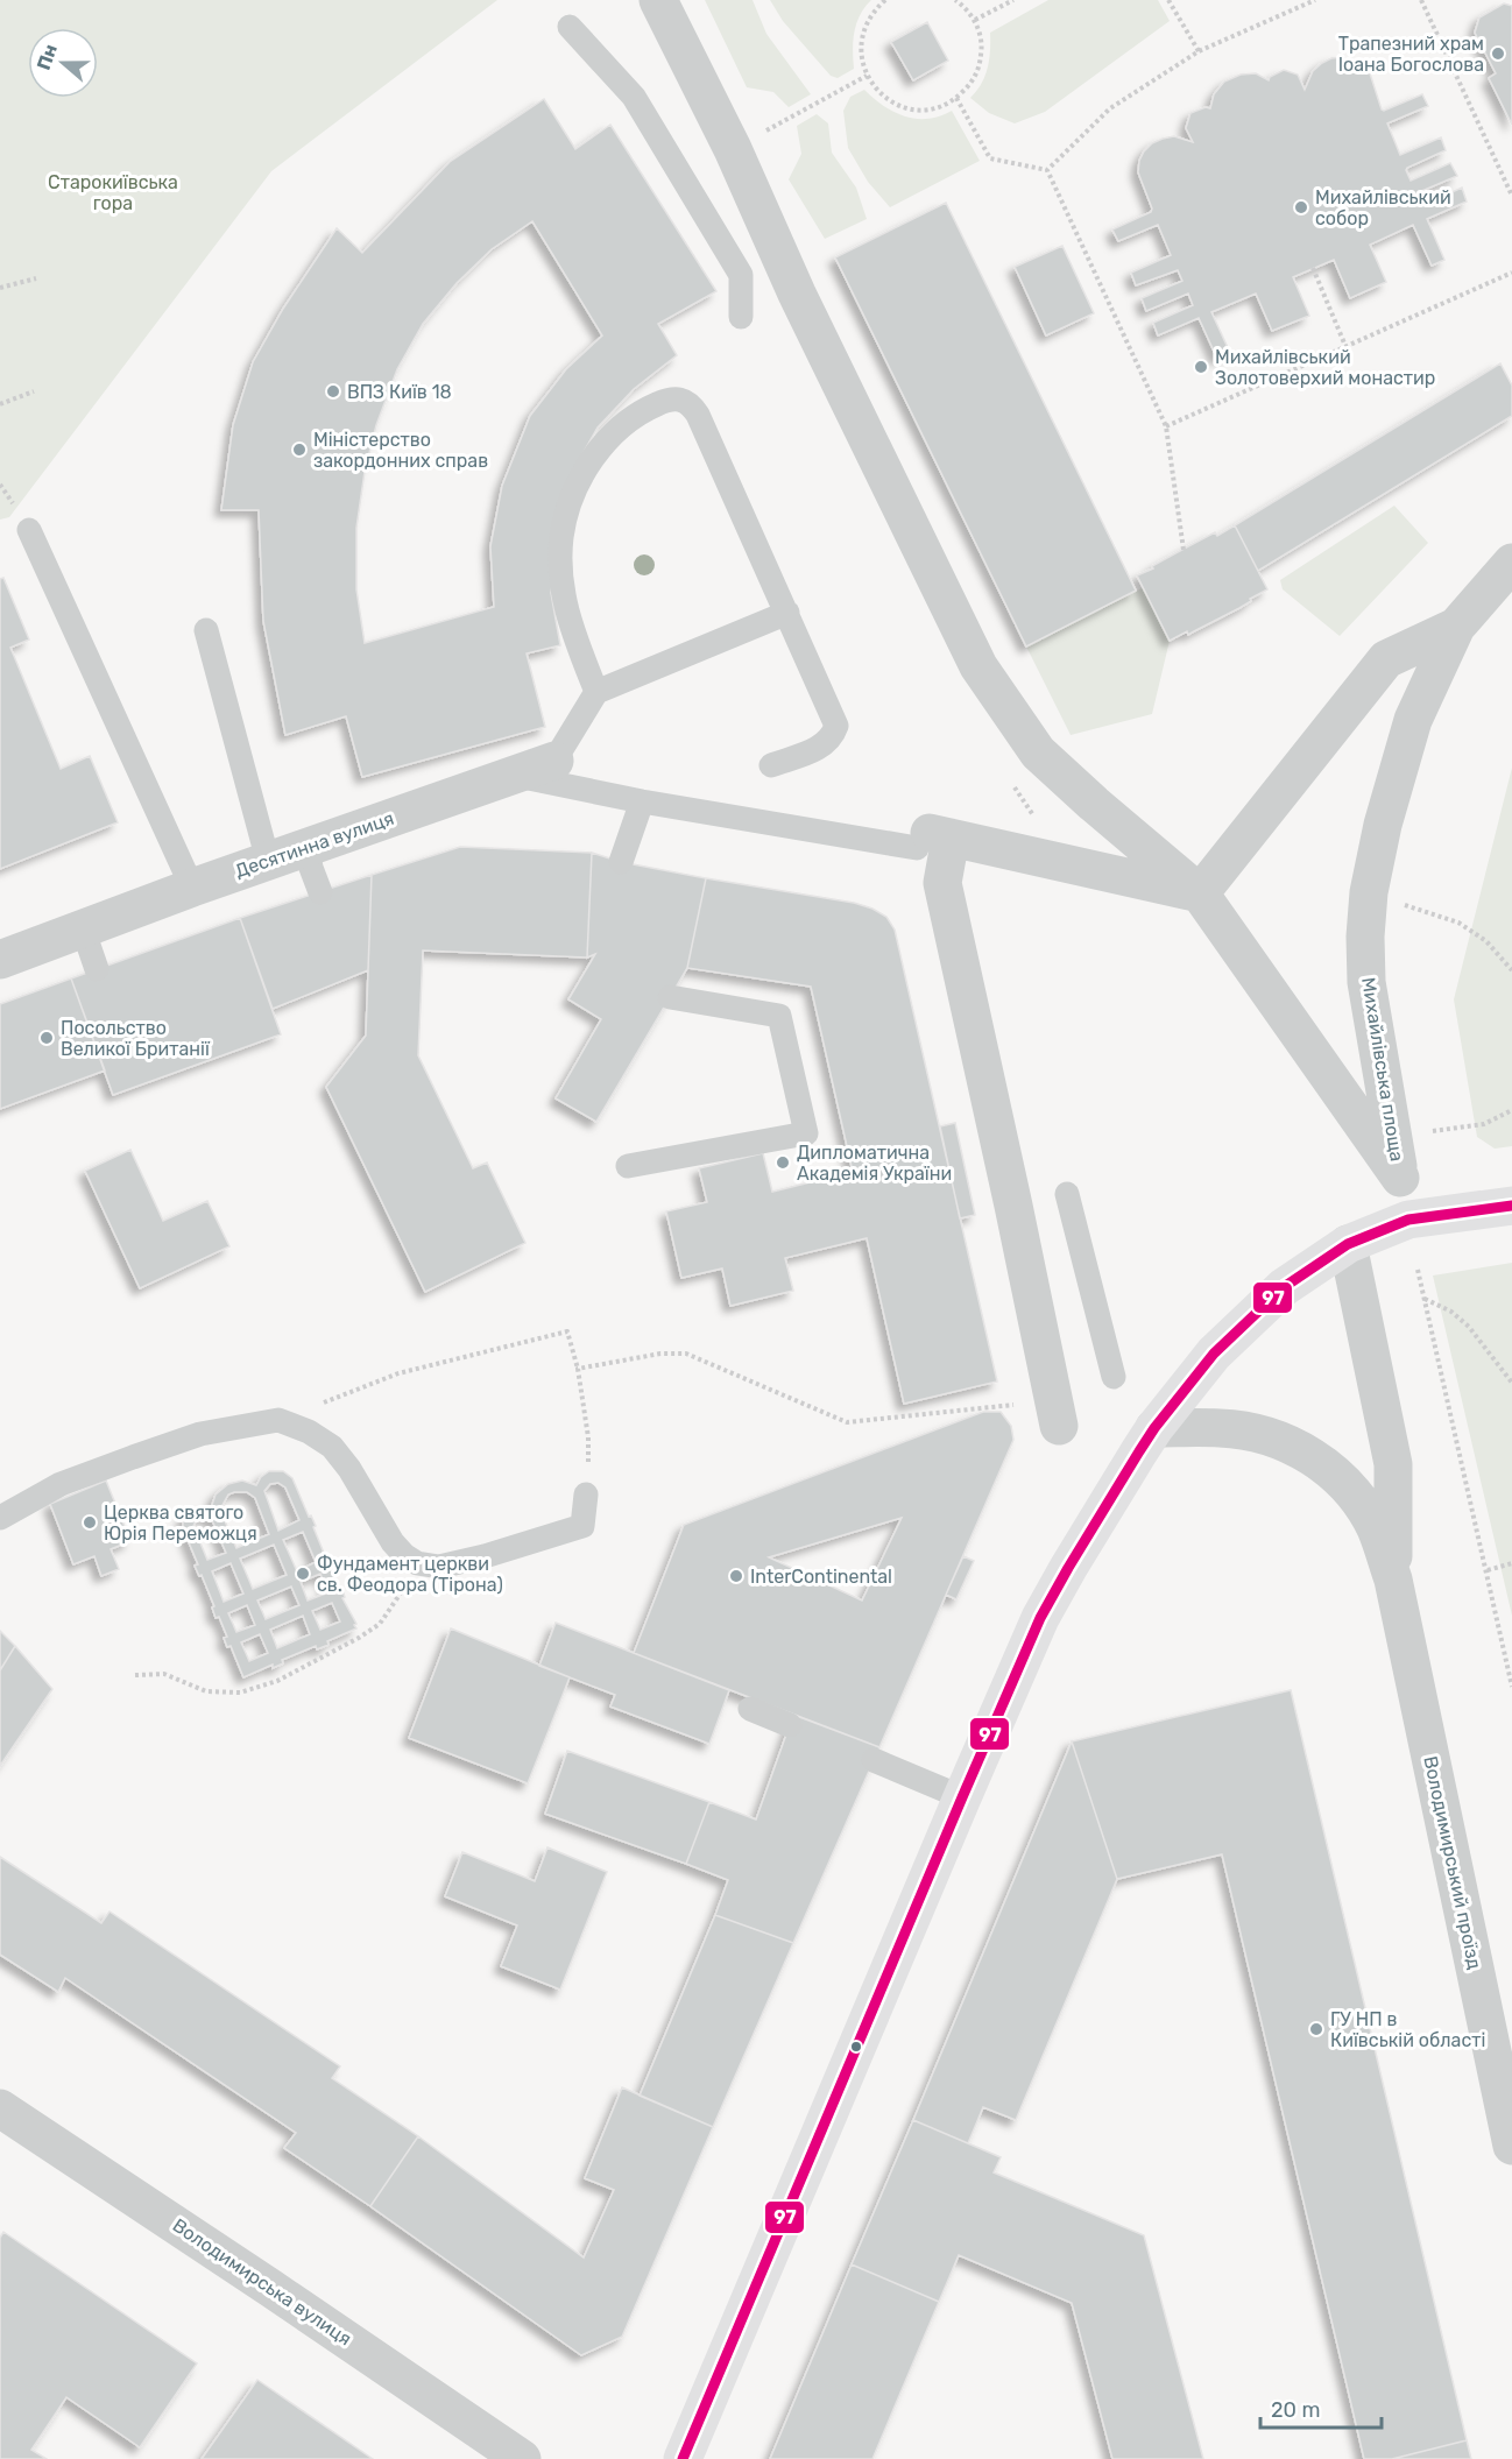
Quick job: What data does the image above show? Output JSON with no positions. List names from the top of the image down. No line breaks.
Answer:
{"streets":{"street":["Десятинна вулиця","Михайлівська площа","Володимирський проїзд","Володимирська вулиця"]},"parks":["Старокиївська гора"],"places":["Трапезний храм Іоана Богослова","Михайлівський собор","Михайлівський Золотоверхий монастир","ВПЗ Київ 18","Міністерство закордонних справ","Посольство Великої Британії","Дипломатична Академія України","Церква святого Юрія Переможця","Фундамент церкви св. Феодора (Тірона)","InterContinental","ГУ НП в Київській області"],"lines":["transit line 97"],"scale_bar":"20 m","north":"left"}
